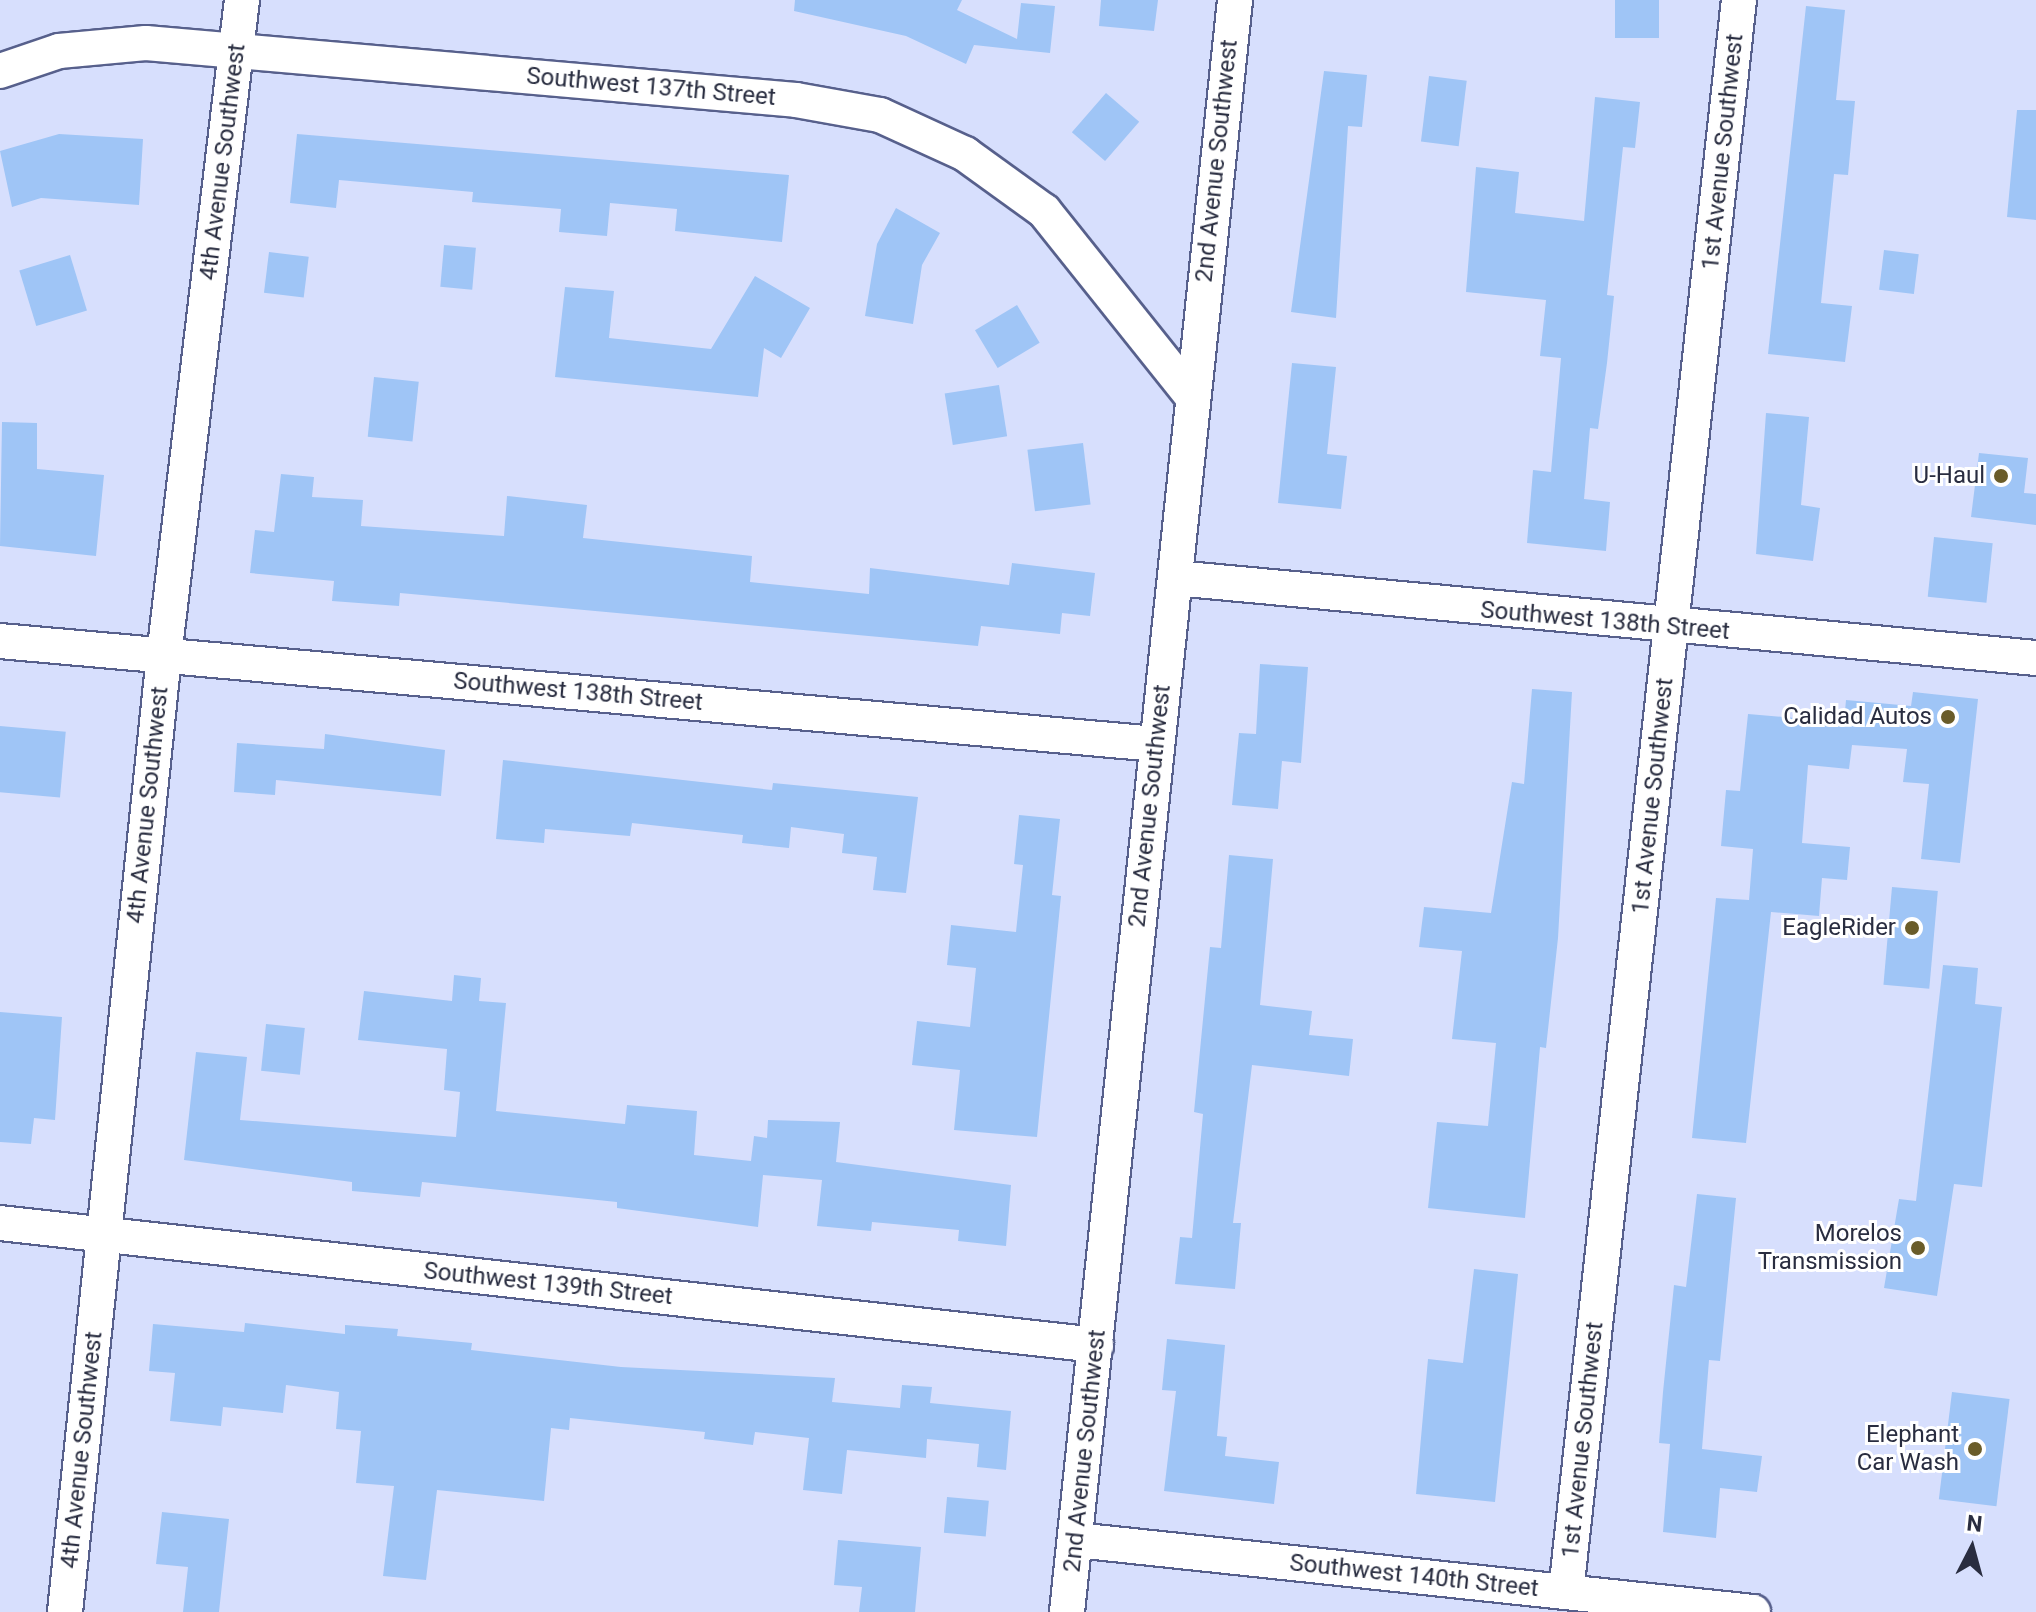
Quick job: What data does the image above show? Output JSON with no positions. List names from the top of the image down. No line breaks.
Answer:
{"streets":{"street":["Southwest 137th Street","1st Avenue Southwest","2nd Avenue Southwest","4th Avenue Southwest","Southwest 138th Street","Southwest 139th Street","Southwest 140th Street"]},"crossings":[["Southwest 137th Street","2nd Avenue Southwest"],["Southwest 137th Street","4th Avenue Southwest"],["1st Avenue Southwest","Southwest 138th Street"],["1st Avenue Southwest","Southwest 140th Street"],["2nd Avenue Southwest","Southwest 138th Street"],["2nd Avenue Southwest","Southwest 139th Street"],["2nd Avenue Southwest","Southwest 140th Street"],["4th Avenue Southwest","Southwest 138th Street"],["4th Avenue Southwest","Southwest 139th Street"]],"places":["U-Haul","Calidad Autos","EagleRider","Morelos Transmission","Elephant Car Wash"],"north":"top"}
